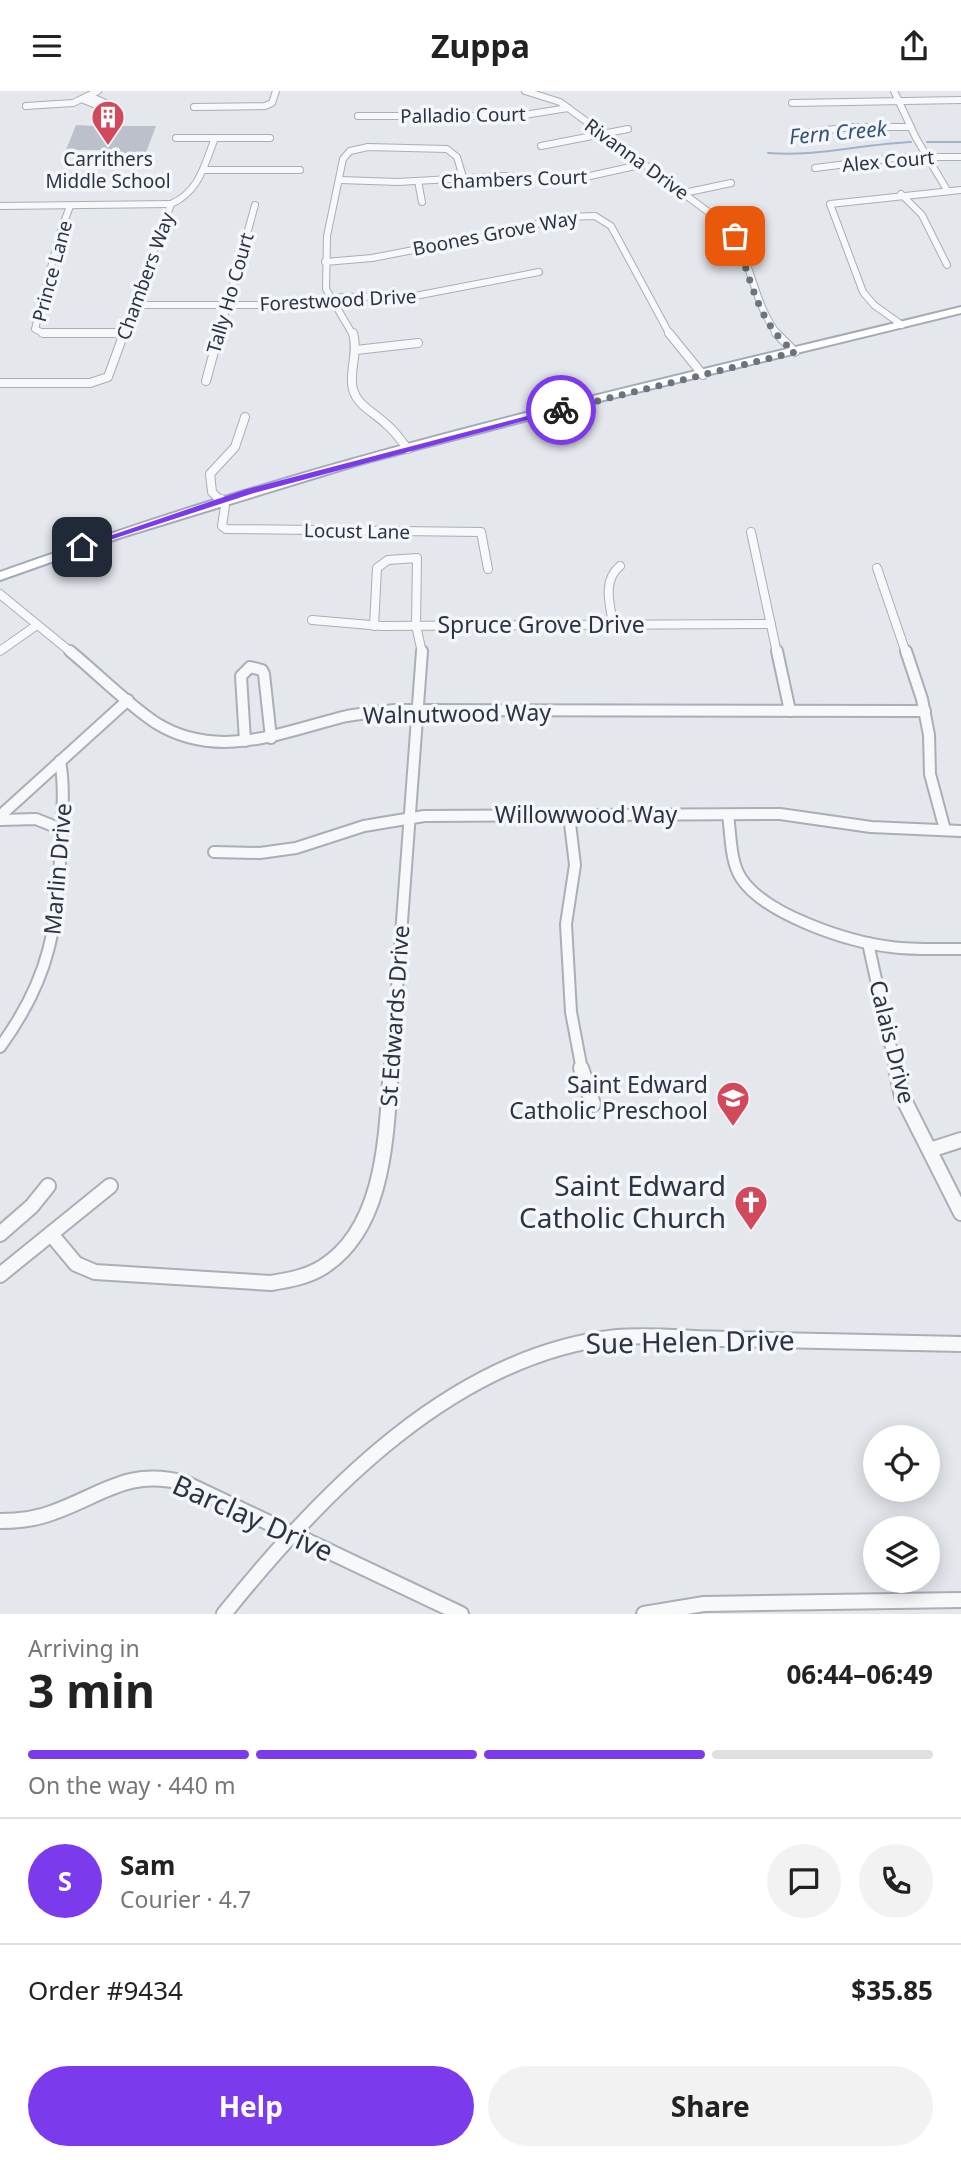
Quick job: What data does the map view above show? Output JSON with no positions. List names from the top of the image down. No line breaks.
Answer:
{"streets":{"street":["Palladio Court","Rivanna Drive","Alex Court","Chambers Court","Boones Grove Way","Prince Lane","Chambers Way","Tally Ho Court","Forestwood Drive","Locust Lane","Spruce Grove Drive","Walnutwood Way","Willowwood Way","Marlin Drive","St Edwards Drive","Calais Drive","Sue Helen Drive","Barclay Drive"]},"crossings":[["Palladio Court","Rivanna Drive"],["Rivanna Drive","Chambers Court"],["Prince Lane","Chambers Way"],["Chambers Way","Forestwood Drive"],["Tally Ho Court","Forestwood Drive"],["Spruce Grove Drive","St Edwards Drive"],["Walnutwood Way","St Edwards Drive"],["Willowwood Way","St Edwards Drive"],["Sue Helen Drive","Barclay Drive"]],"water":["Fern Creek"],"places":{"building":["Carrithers Middle School"],"school or university":["Saint Edward Catholic Preschool"],"church":["Saint Edward Catholic Church"]},"page":{"header":"Zuppa","heading":["3 min","Arriving in","06:44–06:49"],"panel":["Sam","Courier · 4.7","Order #9434","$35.85"],"bar":"On the way · 440 m","round":"S","buttons":["Help","Share"]}}
